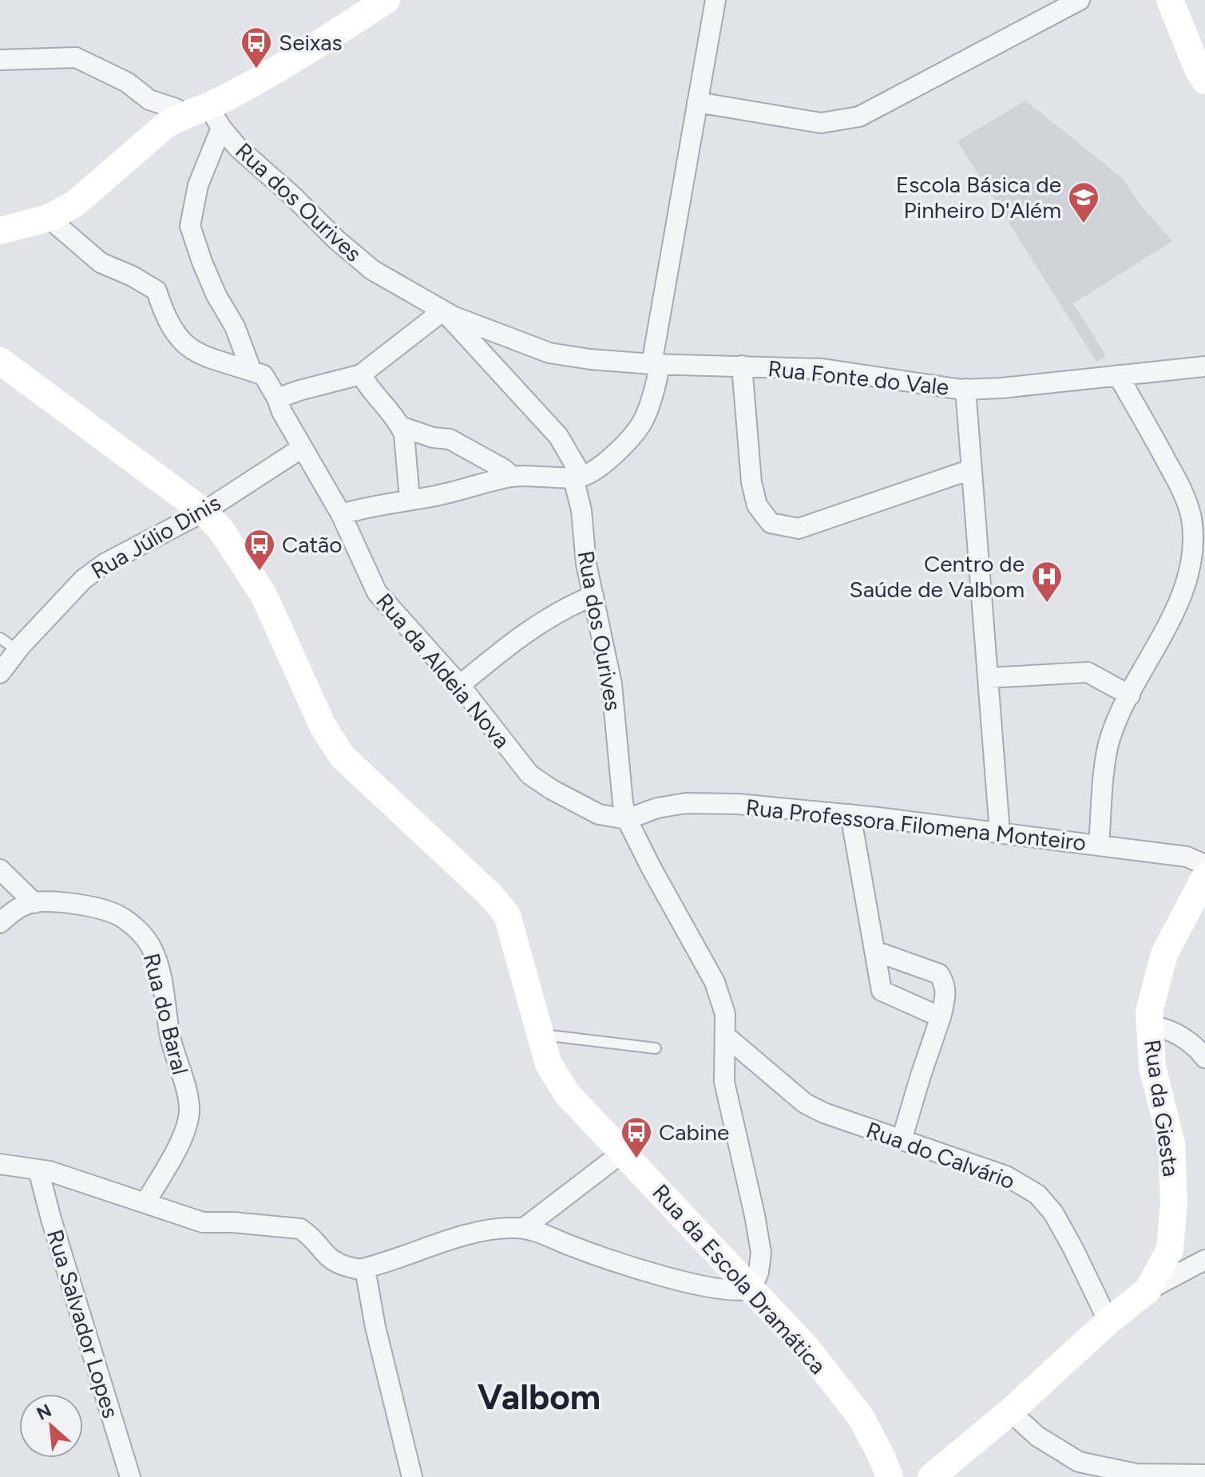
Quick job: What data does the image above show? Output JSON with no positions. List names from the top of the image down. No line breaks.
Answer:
{"streets":{"street":["Rua dos Ourives","Rua Fonte do Vale","Rua Júlio Dinis","Rua da Aldeia Nova","Rua Professora Filomena Monteiro","Rua do Baral","Rua da Giesta","Rua do Calvário","Rua da Escola Dramática","Rua Salvador Lopes"]},"crossings":[["Rua dos Ourives","Rua Fonte do Vale"],["Rua dos Ourives","Rua da Aldeia Nova"],["Rua dos Ourives","Rua Professora Filomena Monteiro"],["Rua dos Ourives","Rua do Calvário"],["Rua dos Ourives","Rua da Escola Dramática"],["Rua Júlio Dinis","Rua da Aldeia Nova"],["Rua Júlio Dinis","Rua da Escola Dramática"],["Rua da Aldeia Nova","Rua Professora Filomena Monteiro"],["Rua da Giesta","Rua do Calvário"]],"districts":["Valbom"],"places":{"bus stop":["Seixas","Catão","Cabine"],"school or university":["Escola Básica de Pinheiro D'Além"],"hospital":["Centro de Saúde de Valbom"]},"north":"top left"}
